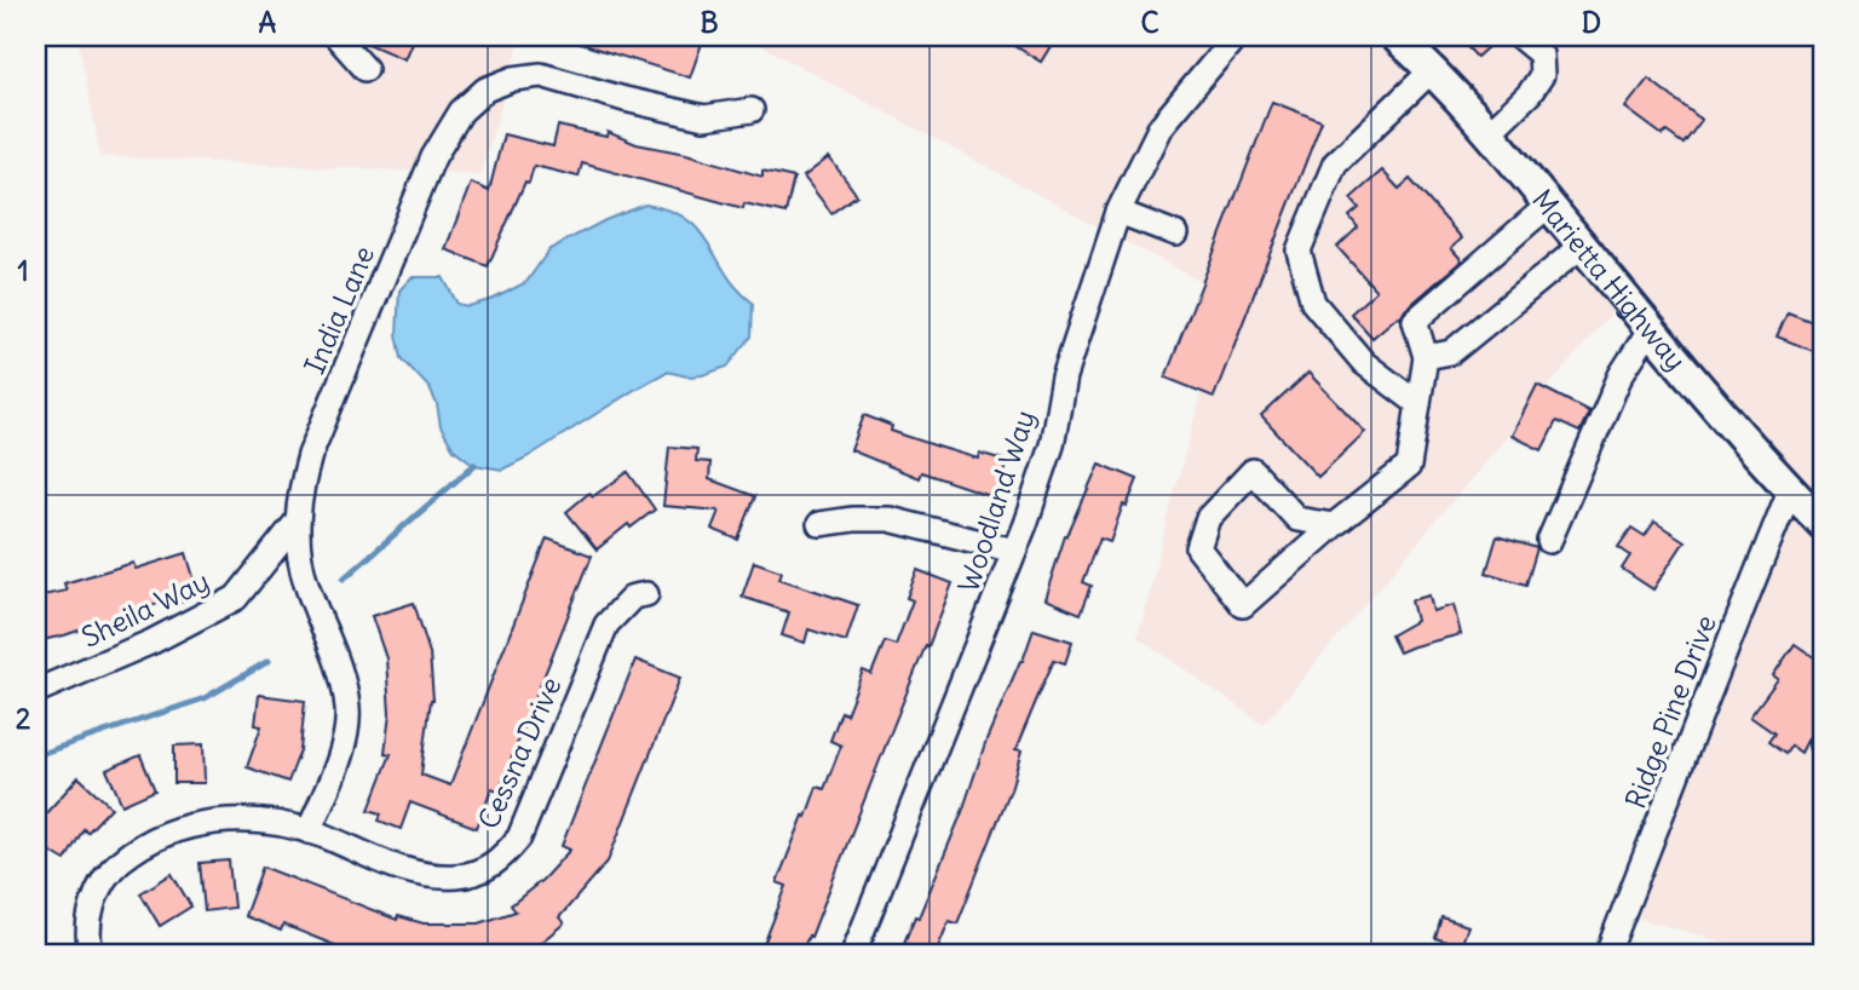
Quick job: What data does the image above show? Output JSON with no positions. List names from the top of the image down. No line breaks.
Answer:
{"streets":{"main road":["Marietta Highway"],"street":["India Lane","Woodland Way","Sheila Way","Ridge Pine Drive","Cessna Drive"]},"crossings":[["Marietta Highway","Ridge Pine Drive"],["India Lane","Sheila Way"],["India Lane","Cessna Drive"]],"grid":{"columns":["A","B","C","D"],"rows":["1","2"]}}
